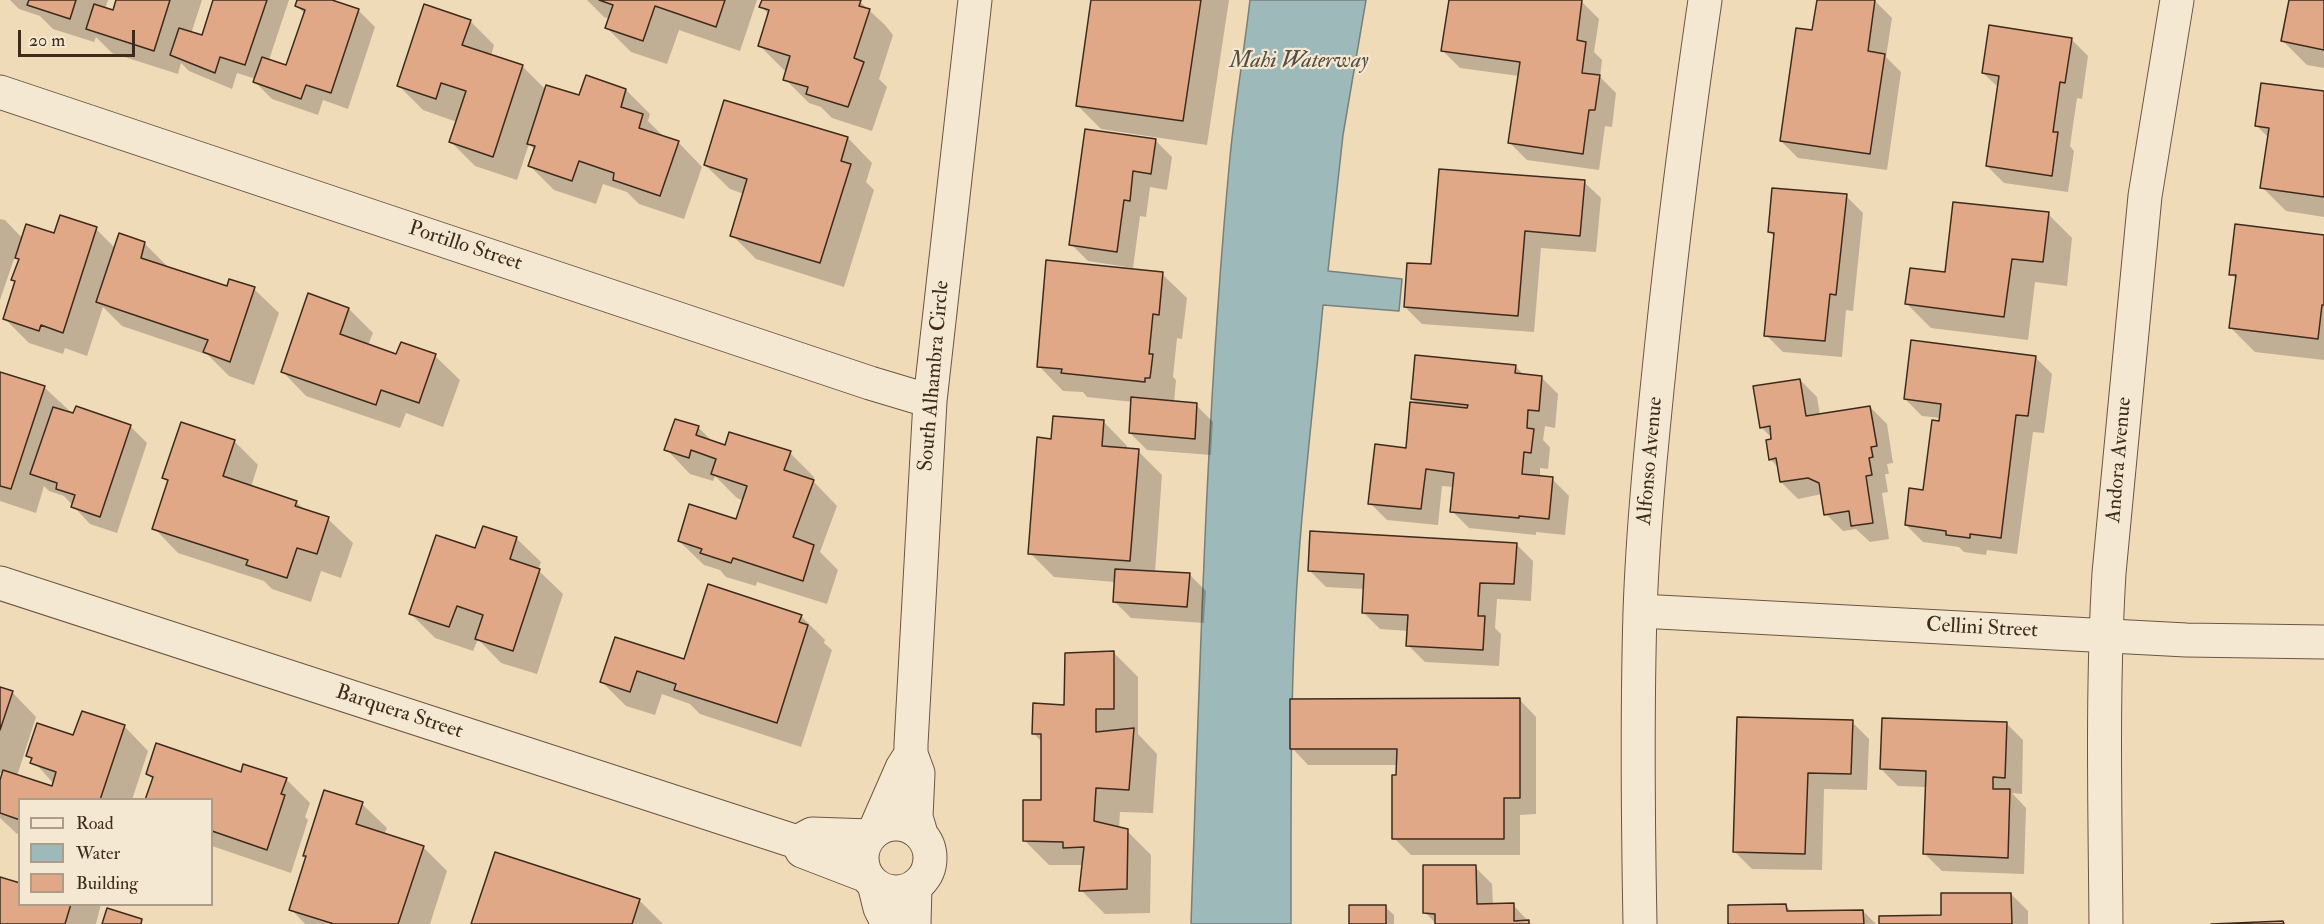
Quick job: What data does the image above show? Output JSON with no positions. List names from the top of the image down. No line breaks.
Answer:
{"streets":{"street":["Portillo Street","South Alhambra Circle","Andora Avenue","Alfonso Avenue","Cellini Street","Barquera Street"]},"crossings":[["Portillo Street","South Alhambra Circle"],["South Alhambra Circle","Barquera Street"],["Andora Avenue","Cellini Street"],["Alfonso Avenue","Cellini Street"]],"water":["Mahi Waterway"],"legend":["Road","Water","Building"],"scale_bar":"20 m"}
